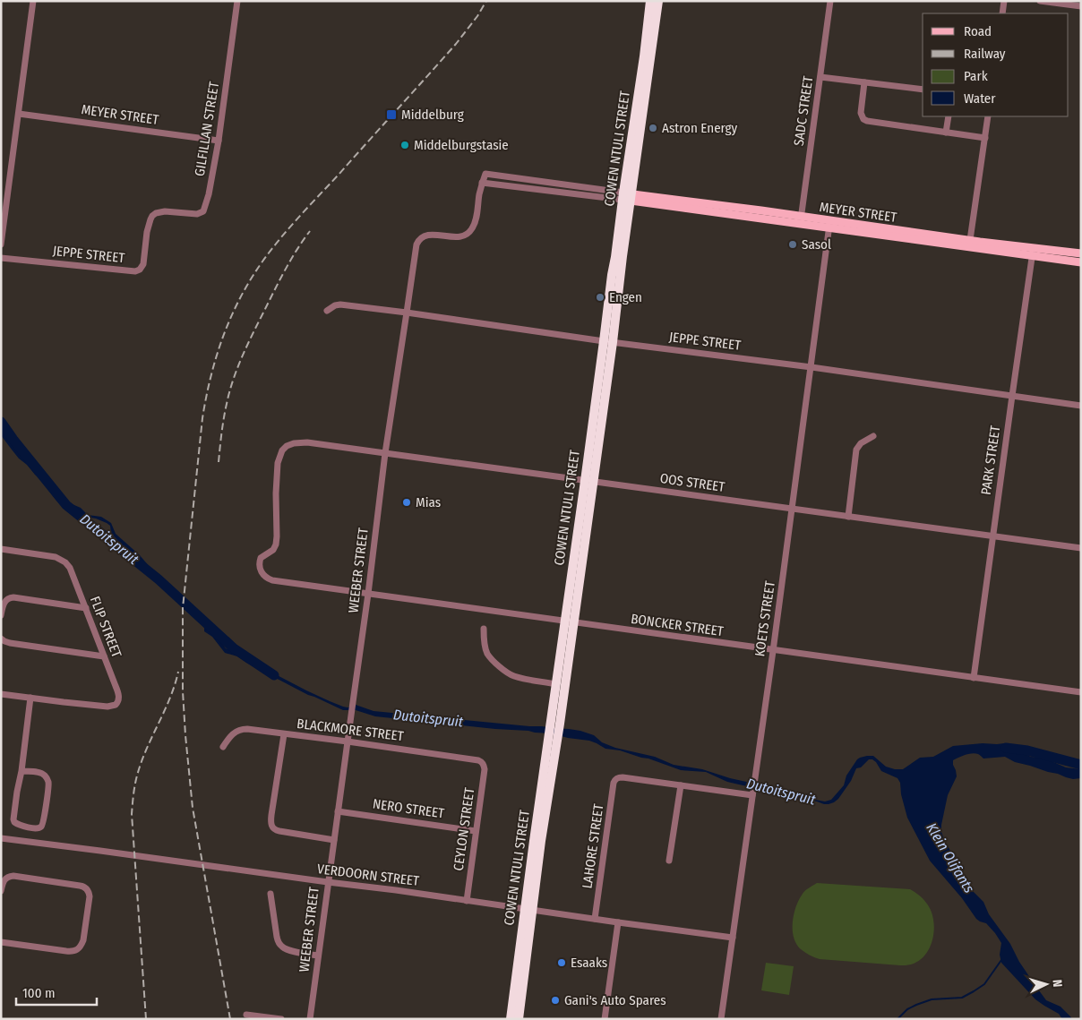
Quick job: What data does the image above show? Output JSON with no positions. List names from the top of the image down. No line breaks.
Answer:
{"streets":{"highway":["COWEN NTULI STREET"],"main road":["MEYER STREET"],"street":["SADC STREET","GILFILLAN STREET","JEPPE STREET","PARK STREET","OOS STREET","WEEBER STREET","KOETS STREET","BONCKER STREET","FLIP STREET","BLACKMORE STREET","NERO STREET","CEYLON STREET","LAHORE STREET","VERDOORN STREET"]},"crossings":[["SADC STREET","MEYER STREET"],["MEYER STREET","GILFILLAN STREET"],["MEYER STREET","COWEN NTULI STREET"],["MEYER STREET","PARK STREET"],["MEYER STREET","WEEBER STREET"],["MEYER STREET","KOETS STREET"],["GILFILLAN STREET","JEPPE STREET"],["COWEN NTULI STREET","JEPPE STREET"],["COWEN NTULI STREET","OOS STREET"],["COWEN NTULI STREET","BONCKER STREET"],["COWEN NTULI STREET","VERDOORN STREET"],["JEPPE STREET","PARK STREET"],["JEPPE STREET","WEEBER STREET"],["JEPPE STREET","KOETS STREET"],["PARK STREET","OOS STREET"],["PARK STREET","BONCKER STREET"],["OOS STREET","WEEBER STREET"],["OOS STREET","KOETS STREET"],["OOS STREET","BONCKER STREET"],["WEEBER STREET","BONCKER STREET"],["WEEBER STREET","BLACKMORE STREET"],["WEEBER STREET","NERO STREET"],["WEEBER STREET","VERDOORN STREET"],["KOETS STREET","BONCKER STREET"],["KOETS STREET","VERDOORN STREET"],["BLACKMORE STREET","CEYLON STREET"],["NERO STREET","CEYLON STREET"],["CEYLON STREET","VERDOORN STREET"],["LAHORE STREET","VERDOORN STREET"]],"water":["Dutoitspruit","Klein Olifants"],"places":{"transit":["Middelburg"],"other":["Astron Energy","Middelburgstasie","Sasol","Engen","Mias","Esaaks","Gani's Auto Spares"]},"legend":["Road","Railway","Park","Water"],"scale_bar":"100 m","north":"right"}
